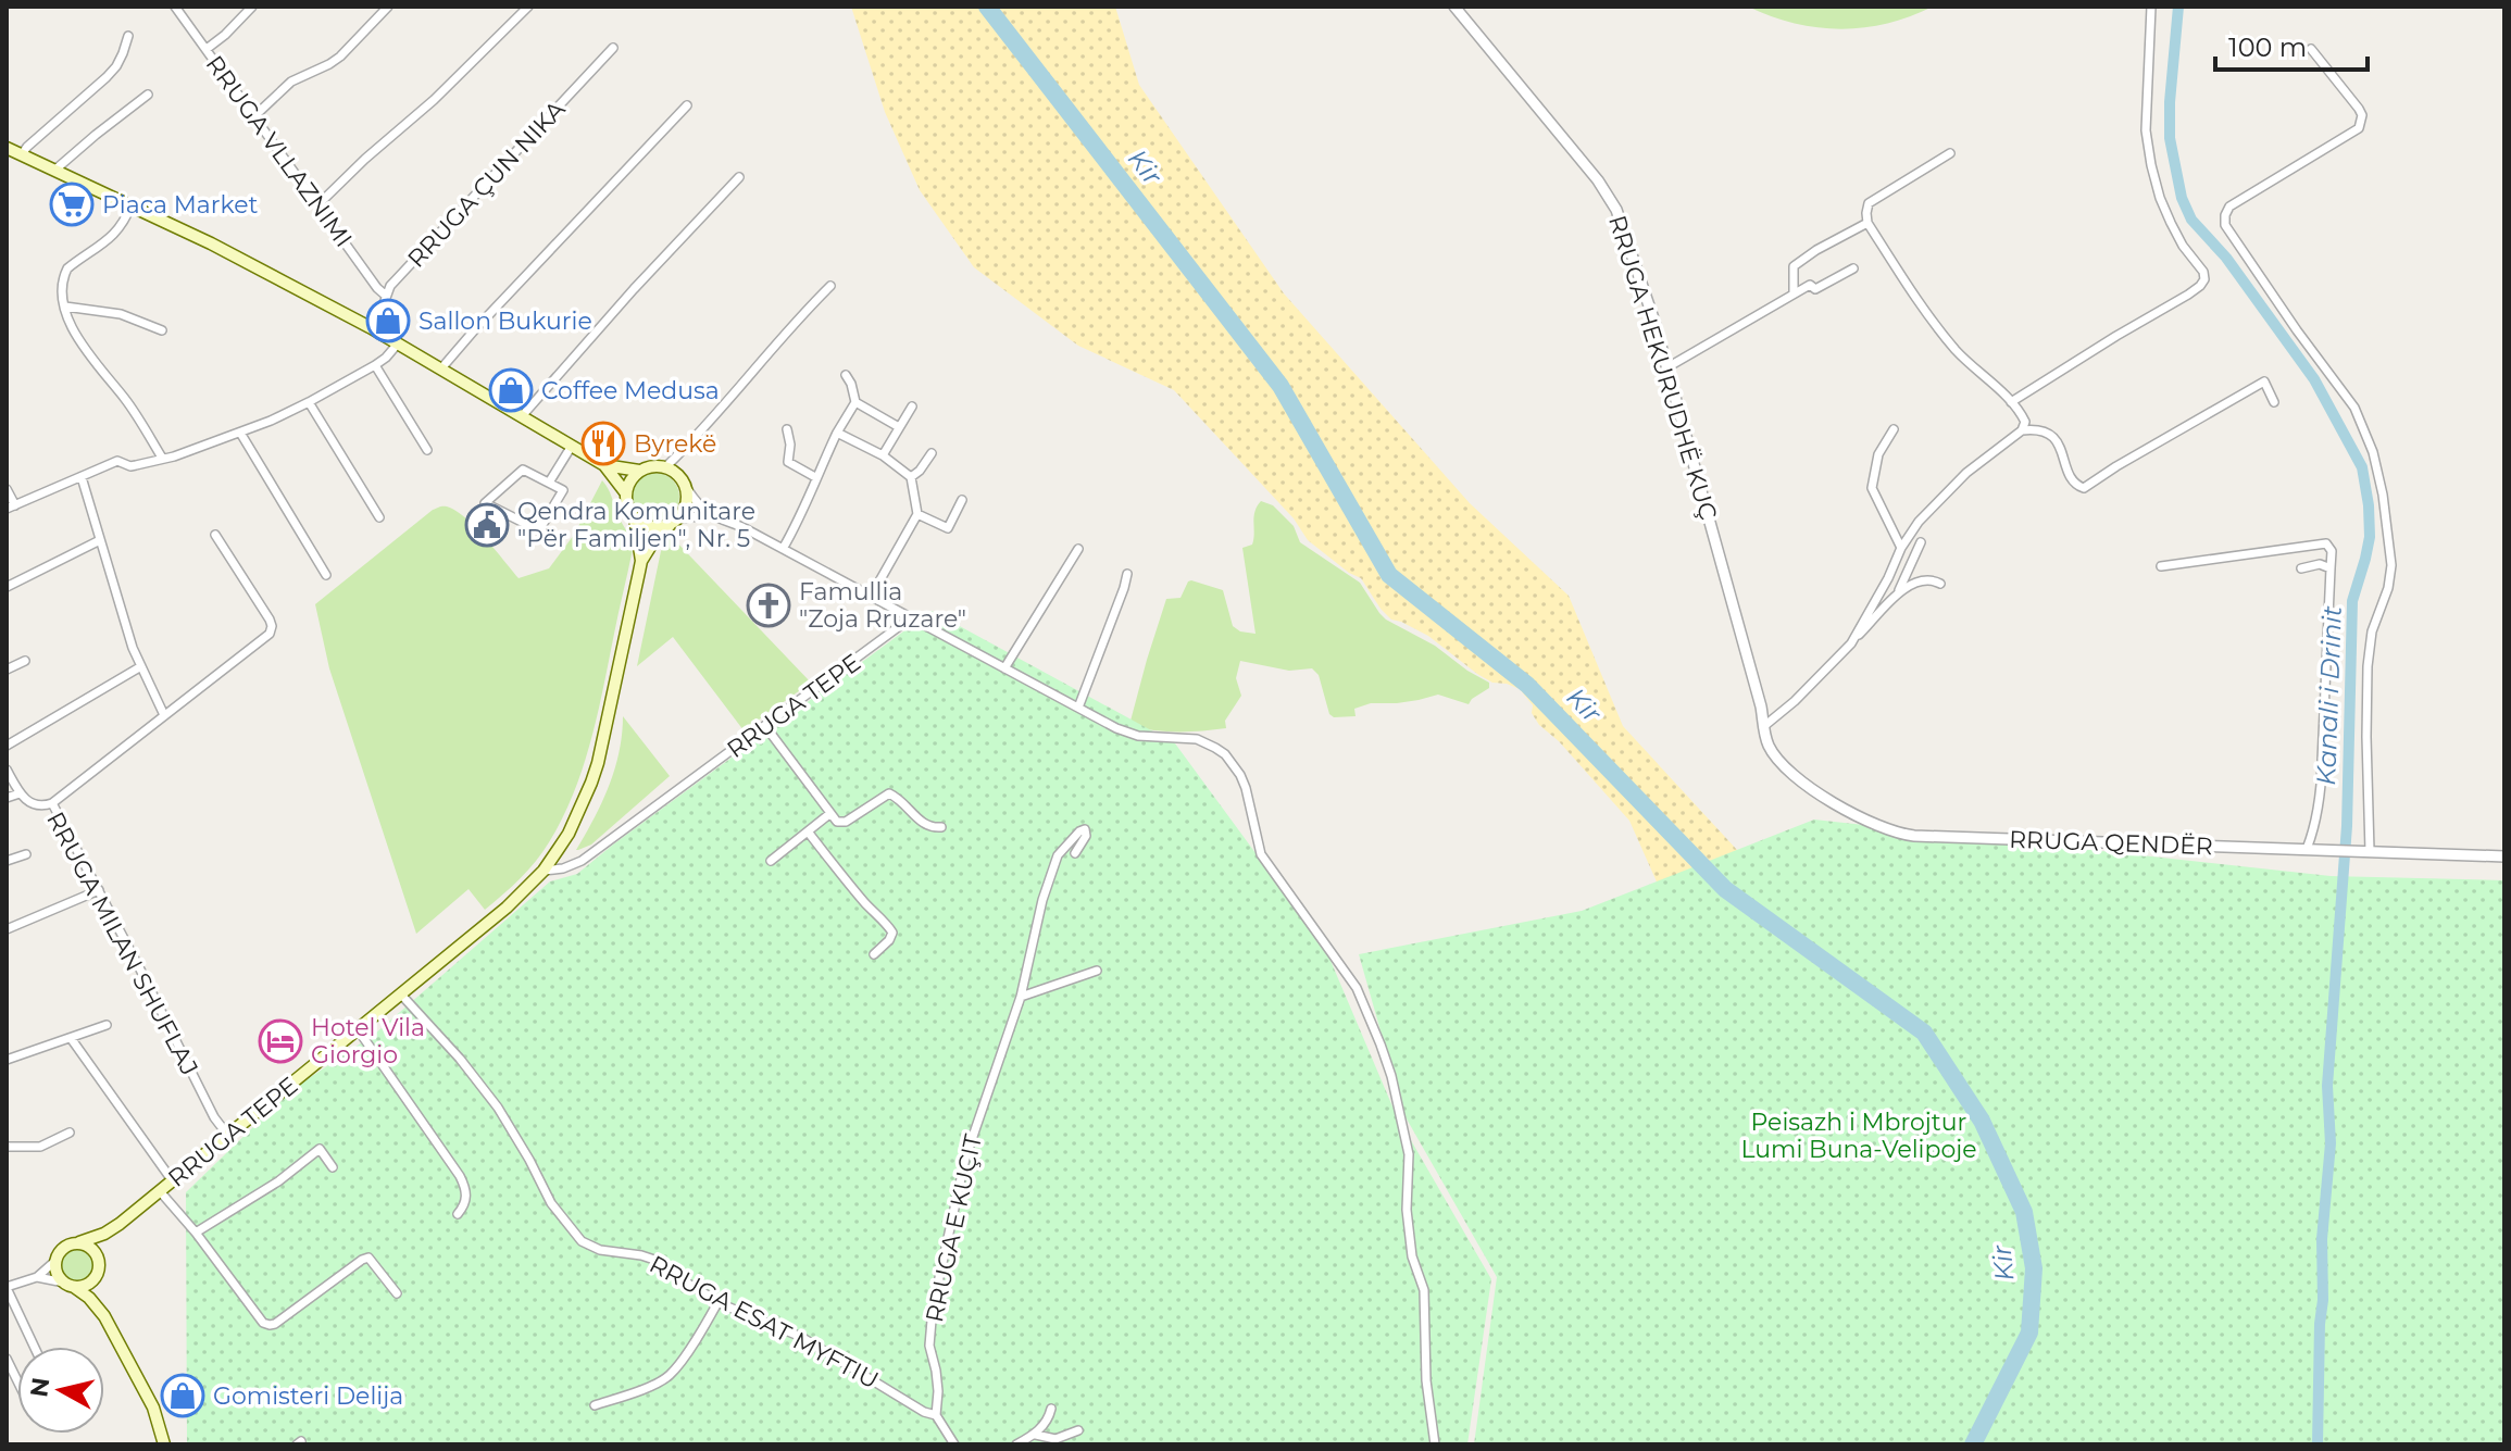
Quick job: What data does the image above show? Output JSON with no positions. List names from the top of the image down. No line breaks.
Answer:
{"streets":{"main road":["RRUGA TEPE"],"street":["RRUGA VLLAZNIMI","RRUGA ÇUN NIKA","RRUGA HEKURUDHË KUÇ","RRUGA QENDËR","RRUGA MILAN SHUFLAJ","RRUGA E KUÇIT","RRUGA ESAT MYFTIU"]},"crossings":[["RRUGA VLLAZNIMI","RRUGA ÇUN NIKA"],["RRUGA HEKURUDHË KUÇ","RRUGA QENDËR"],["RRUGA TEPE","RRUGA MILAN SHUFLAJ"],["RRUGA TEPE","RRUGA ESAT MYFTIU"],["RRUGA E KUÇIT","RRUGA ESAT MYFTIU"]],"water":["Kir","Kanali i Drinit"],"parks":["Peisazh i Mbrojtur Lumi Buna-Velipoje"],"places":{"supermarket":["Piaca Market"],"shop":["Sallon Bukurie","Coffee Medusa","Gomisteri Delija"],"restaurant":["Byrekë"],"public building":["Qendra Komunitare \"Për Familjen\", Nr. 5"],"church":["Famullia \"Zoja Rruzare\""],"hotel":["Hotel Vila Giorgio"]},"scale_bar":"100 m","north":"left"}
